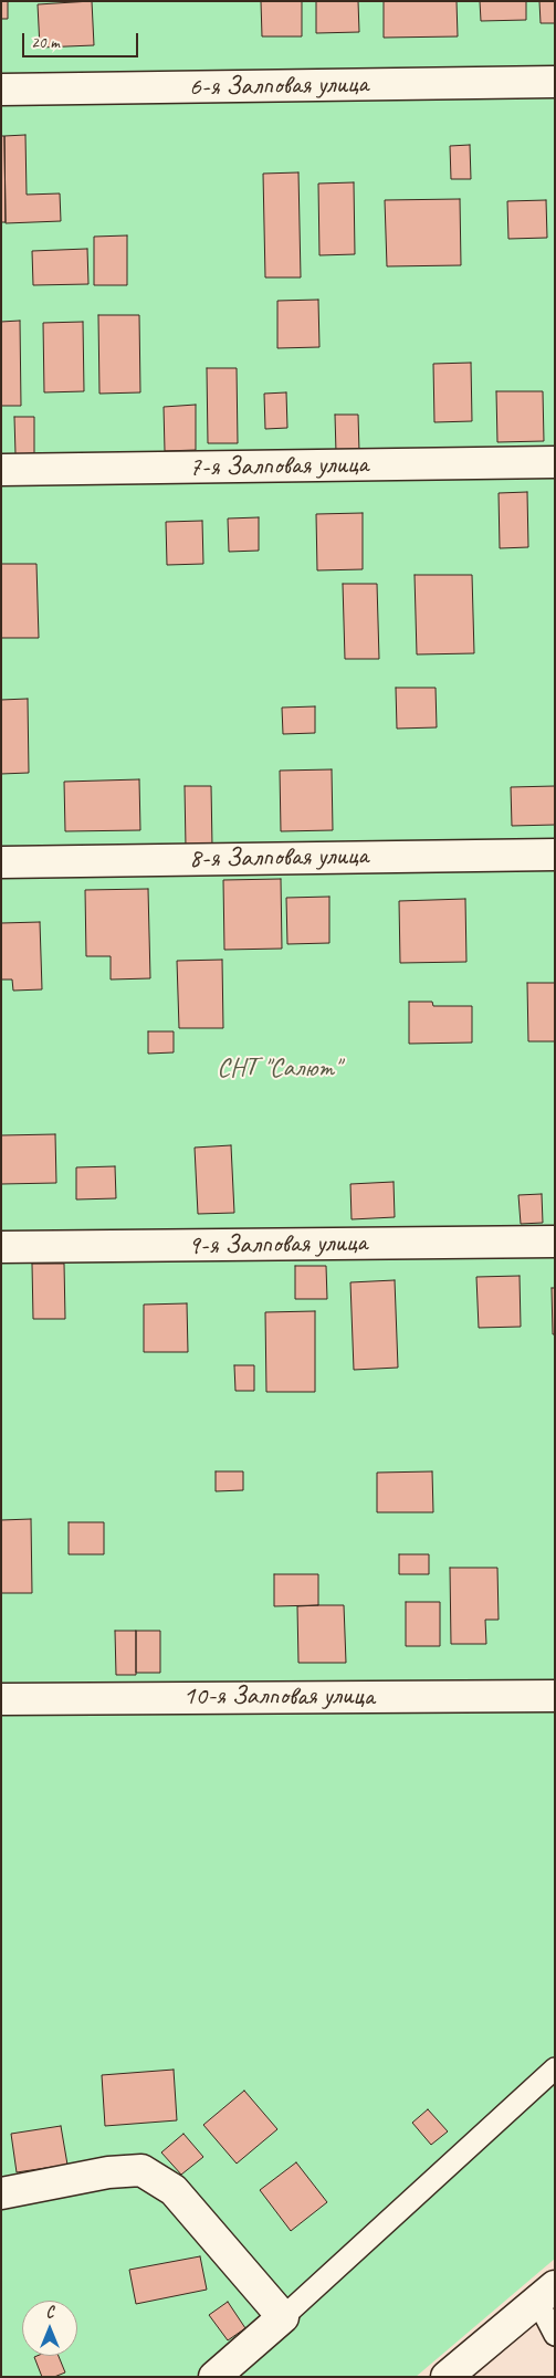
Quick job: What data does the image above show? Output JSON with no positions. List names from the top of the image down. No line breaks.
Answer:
{"streets":{"street":["6-я Залповая улица","7-я Залповая улица","8-я Залповая улица","9-я Залповая улица","10-я Залповая улица"]},"parks":["СНТ \"Салют\""],"scale_bar":"20 m","north":"top"}
